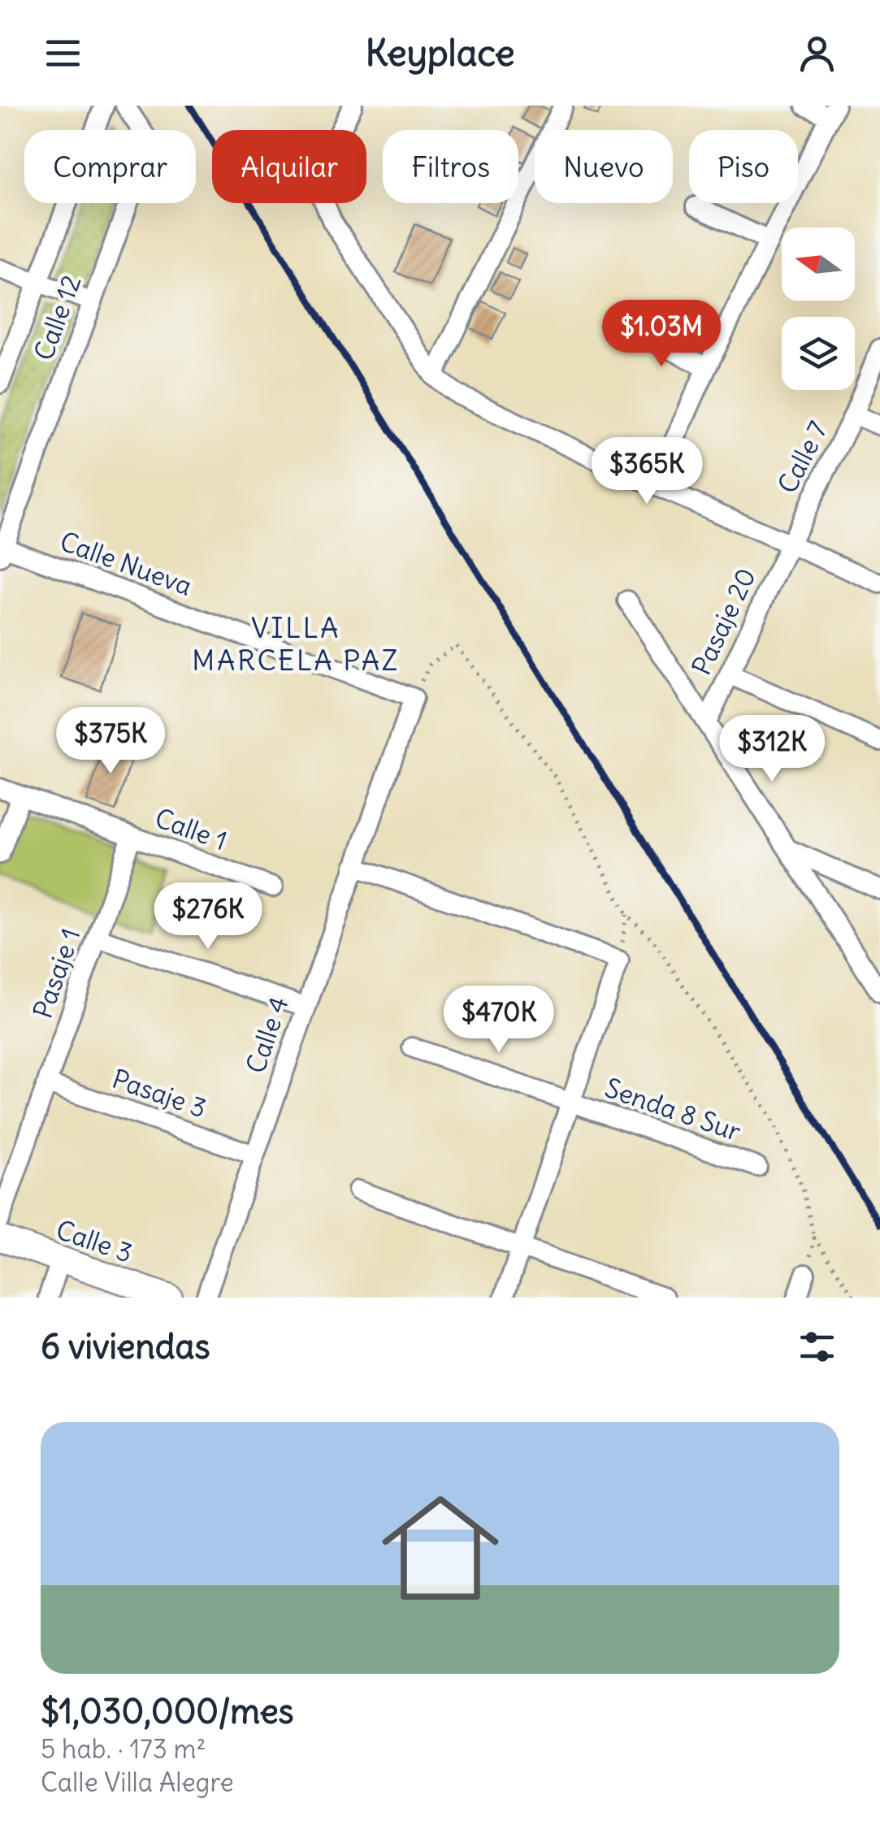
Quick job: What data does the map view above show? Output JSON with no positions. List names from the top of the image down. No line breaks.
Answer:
{"streets":{"street":["Calle 12","Calle 7","Calle Nueva","Pasaje 20","Calle 1","Pasaje 1","Calle 4","Pasaje 3","Senda 8 Sur","Calle 3"]},"crossings":[["Calle 12","Calle Nueva"],["Calle 7","Pasaje 20"],["Calle Nueva","Calle 4"],["Calle 1","Pasaje 1"],["Pasaje 1","Pasaje 3"],["Calle 4","Pasaje 3"]],"districts":["VILLA MARCELA PAZ"],"north":"left","page":{"header":"Keyplace","chip":["Comprar","Alquilar","Filtros","Nuevo","Piso"],"price":["$1.03M","$365K","$375K","$312K","$276K","$470K"],"heading":"6 viviendas","list":[{"name":"$1,030,000/mes","note":"5 hab. · 173 m² · Calle Villa Alegre"}]}}
